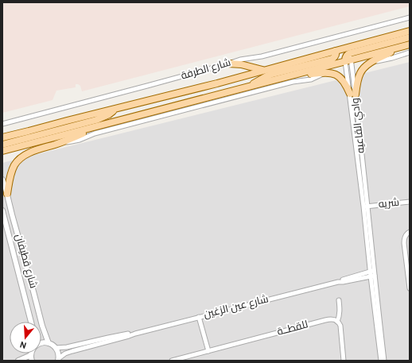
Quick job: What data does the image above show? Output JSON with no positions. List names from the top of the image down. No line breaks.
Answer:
{"streets":{"main road":["شارع الطرفة"],"street":["وادي القاعيه","شريه","شارع قطيفان","شارع عين الزغين","للقطــة"]},"crossings":[["وادي القاعيه","شريه"],["وادي القاعيه","شارع عين الزغين"]],"north":"bottom"}
